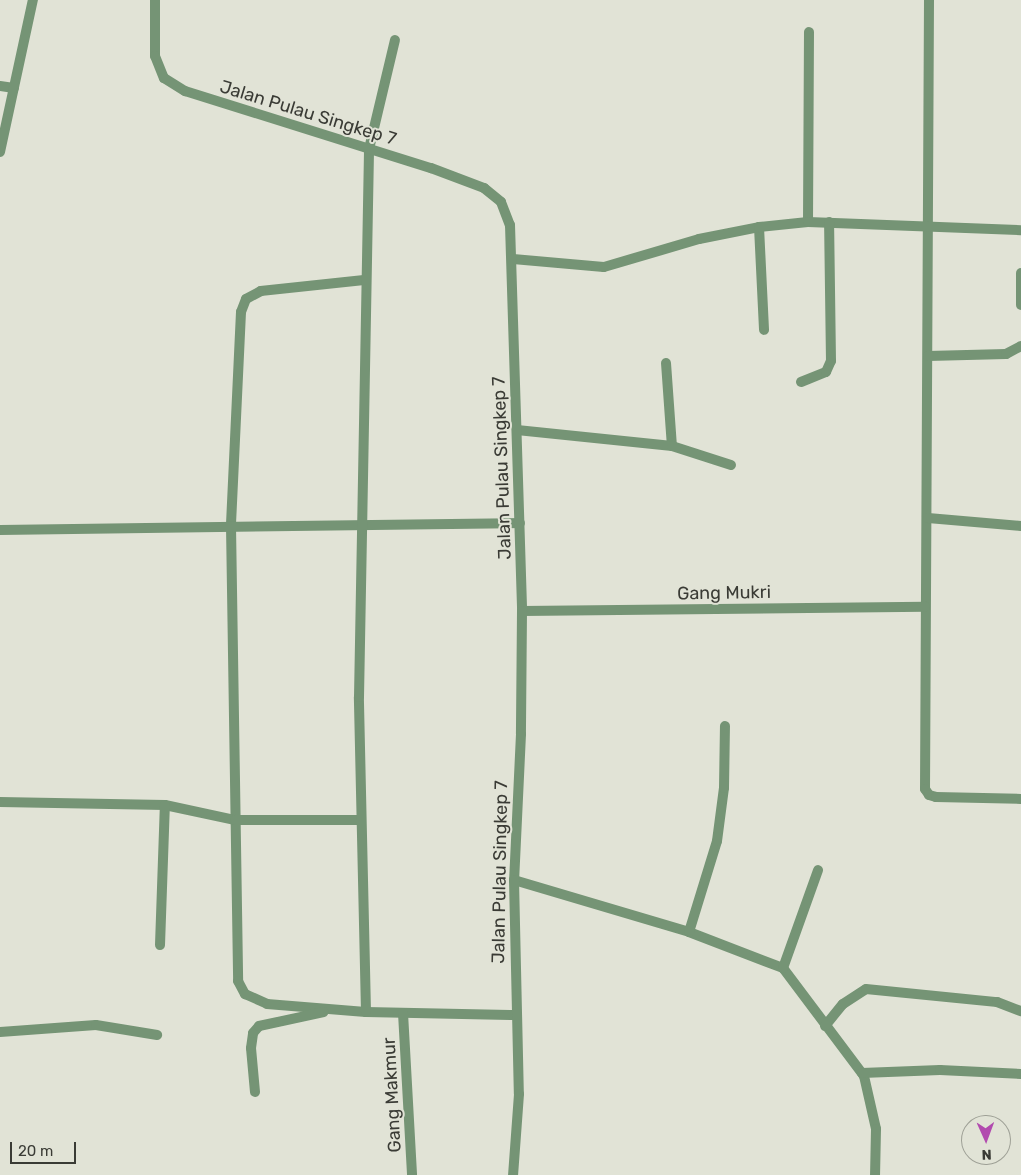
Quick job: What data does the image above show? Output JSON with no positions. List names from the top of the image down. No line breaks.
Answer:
{"streets":{"street":["Jalan Pulau Singkep 7","Gang Mukri","Gang Makmur"]},"crossings":[["Jalan Pulau Singkep 7","Gang Mukri"]],"scale_bar":"20 m","north":"bottom"}
